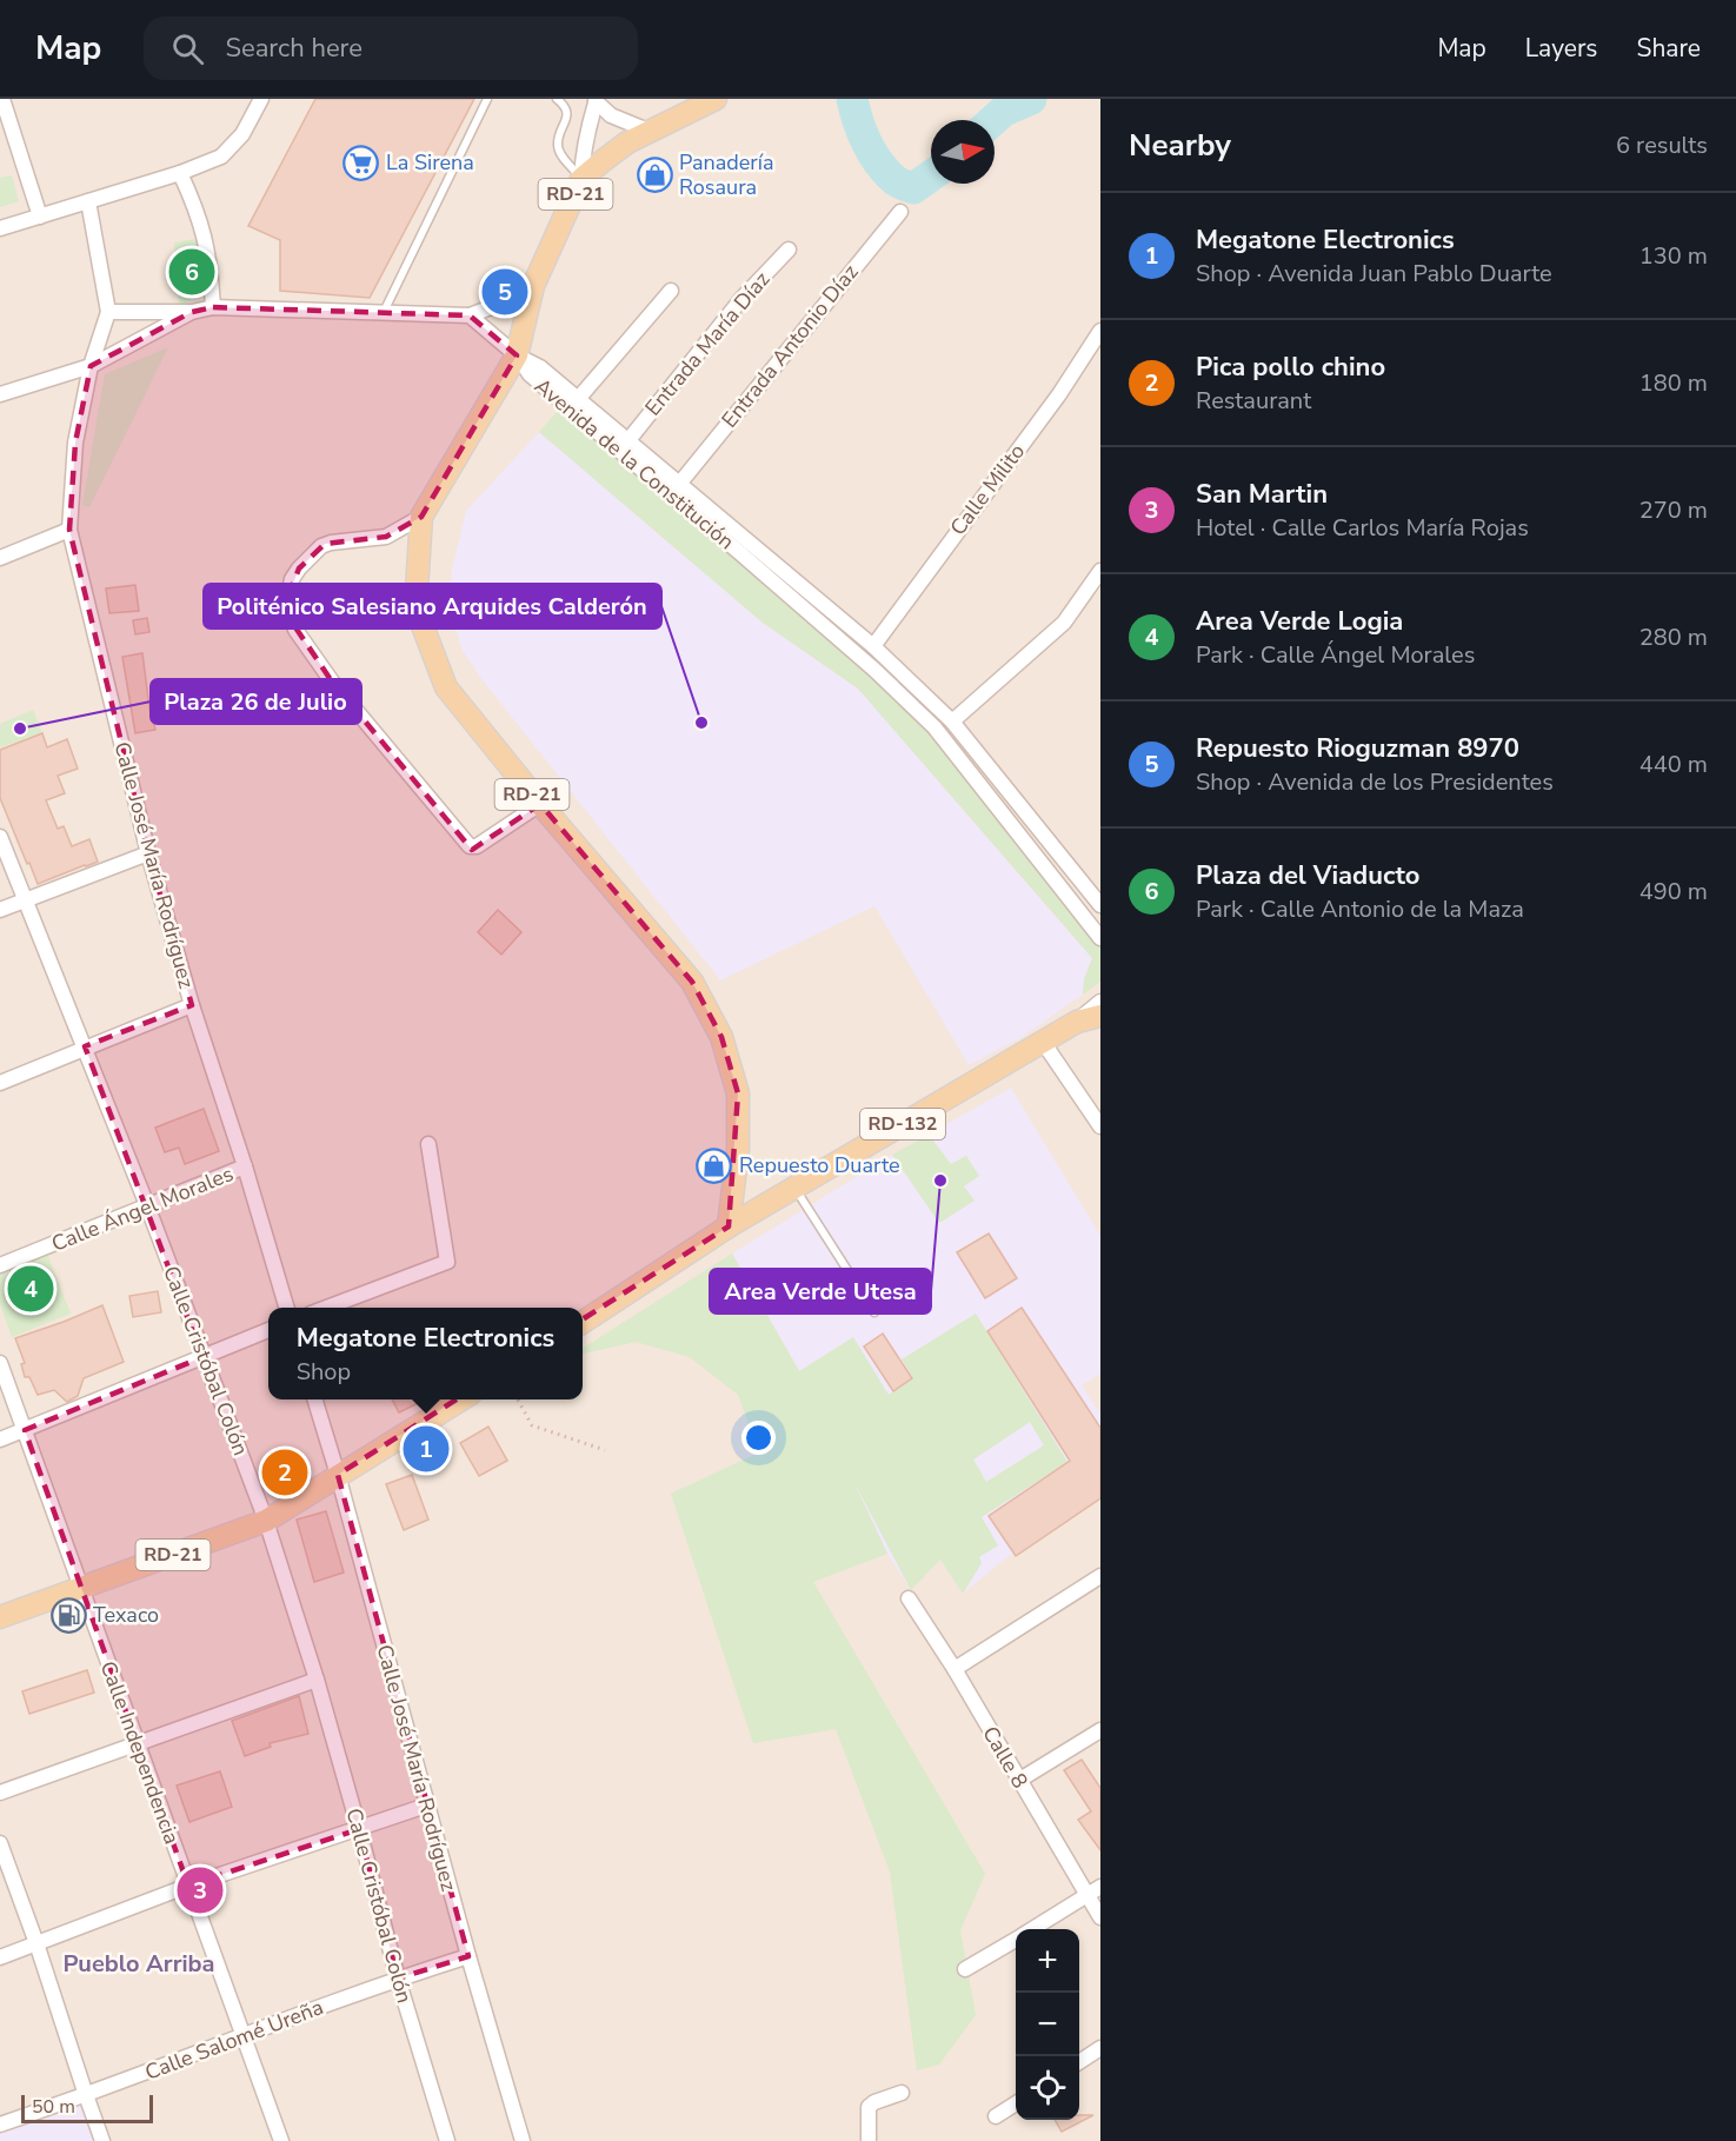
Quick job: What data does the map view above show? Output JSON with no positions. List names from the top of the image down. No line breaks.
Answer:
{"streets":{"main road":["RD-21","RD-132"],"street":["Entrada María Díaz","Entrada Antonio Díaz","Avenida de la Constitución","Calle Milito","Calle José María Rodríguez","Calle Ángel Morales","Calle Cristóbal Colón","Calle Independencia","Calle 8","Calle Salomé Ureña"]},"crossings":[["RD-21","Avenida de la Constitución"],["RD-21","Calle José María Rodríguez"],["RD-21","RD-132"],["RD-21","Calle Cristóbal Colón"],["RD-21","Calle Independencia"],["Entrada María Díaz","Avenida de la Constitución"],["Entrada Antonio Díaz","Avenida de la Constitución"],["Avenida de la Constitución","Calle Milito"],["Calle José María Rodríguez","Calle Ángel Morales"],["Calle José María Rodríguez","Calle Salomé Ureña"],["Calle Ángel Morales","Calle Cristóbal Colón"],["Calle Cristóbal Colón","Calle Salomé Ureña"],["Calle Independencia","Calle Salomé Ureña"]],"districts":["Pueblo Arriba"],"places":{"supermarket":["La Sirena"],"shop":["Panadería Rosaura","Repuesto Duarte"],"other":["Politénico Salesiano Arquides Calderón","Plaza 26 de Julio","Area Verde Utesa"],"fuel station":["Texaco"]},"scale_bar":"50 m","north":"right","page":{"header":"Map","search":"Search here","nav":["Map","Layers","Share"],"heading":["Nearby","6 results"],"list":[{"mark":"1","name":"Megatone Electronics","note":"Shop · Avenida Juan Pablo Duarte","value":"130 m"},{"mark":"2","name":"Pica pollo chino","note":"Restaurant","value":"180 m"},{"mark":"3","name":"San Martin","note":"Hotel · Calle Carlos María Rojas","value":"270 m"},{"mark":"4","name":"Area Verde Logia","note":"Park · Calle Ángel Morales","value":"280 m"},{"mark":"5","name":"Repuesto Rioguzman 8970","note":"Shop · Avenida de los Presidentes","value":"440 m"},{"mark":"6","name":"Plaza del Viaducto","note":"Park · Calle Antonio de la Maza","value":"490 m"}],"pins":["6","5","4","1","2","3"],"popup":["Megatone Electronics","Shop"],"map_buttons":["+","−"],"scale":"50 m"}}
